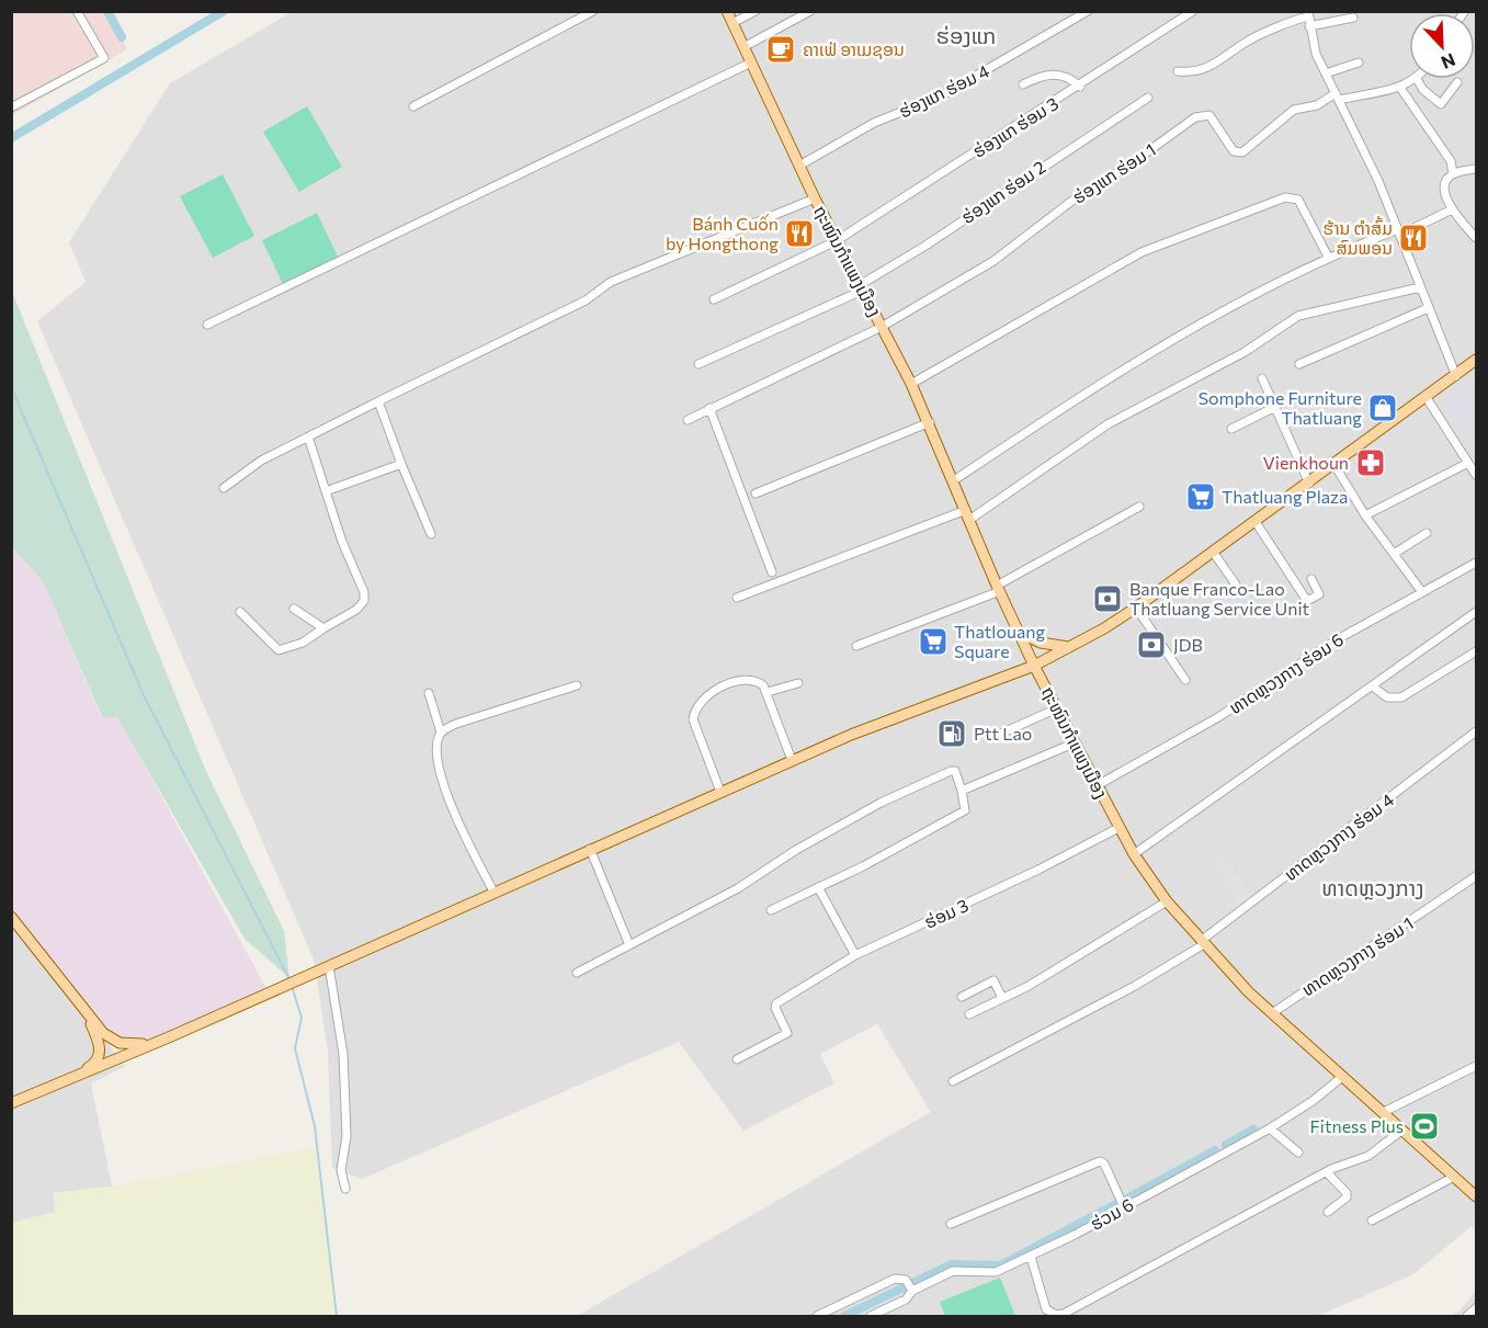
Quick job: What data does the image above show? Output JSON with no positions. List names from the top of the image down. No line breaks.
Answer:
{"streets":{"main road":["ຖະໜົນກຳແພງເມືອງ"],"street":["ຮ່ອງແກ ຮ່ອມ 4","ຮ່ອງແກ ຮ່ອມ 3","ຮ່ອງແກ ຮ່ອມ 1","ຮ່ອງແກ ຮ່ອມ 2","ທາດຫຼວງກາງ ຮ່ອມ 6","ທາດຫຼວງກາງ ຮ່ອມ 4","ຮ່ອມ 3","ທາດຫຼວງກາງ ຮ່ອມ 1","ຮ່ວມ 6"]},"crossings":[["ຮ່ອງແກ ຮ່ອມ 4","ຖະໜົນກຳແພງເມືອງ"],["ຮ່ອງແກ ຮ່ອມ 3","ຖະໜົນກຳແພງເມືອງ"],["ຮ່ອງແກ ຮ່ອມ 1","ຖະໜົນກຳແພງເມືອງ"],["ຮ່ອງແກ ຮ່ອມ 2","ຖະໜົນກຳແພງເມືອງ"],["ຖະໜົນກຳແພງເມືອງ","ທາດຫຼວງກາງ ຮ່ອມ 6"],["ຖະໜົນກຳແພງເມືອງ","ທາດຫຼວງກາງ ຮ່ອມ 4"],["ຖະໜົນກຳແພງເມືອງ","ຮ່ອມ 3"],["ຖະໜົນກຳແພງເມືອງ","ທາດຫຼວງກາງ ຮ່ອມ 1"],["ຖະໜົນກຳແພງເມືອງ","ຮ່ວມ 6"]],"districts":["ຮ່ອງແກ","ທາດຫຼວງກາງ"],"places":{"cafe":["ຄາເຟ່ ອາເມຊອນ"],"restaurant":["Bánh Cuốn by Hongthong","ຮ້ານ ຕຳສົ້ມ ສົມພອນ"],"shop":["Somphone Furniture Thatluang"],"pharmacy":["Vienkhoun"],"supermarket":["Thatluang Plaza","Thatlouang Square"],"bank":["Banque Franco-Lao Thatluang Service Unit","JDB"],"fuel station":["Ptt Lao"],"sports":["Fitness Plus"]},"north":"bottom right"}
